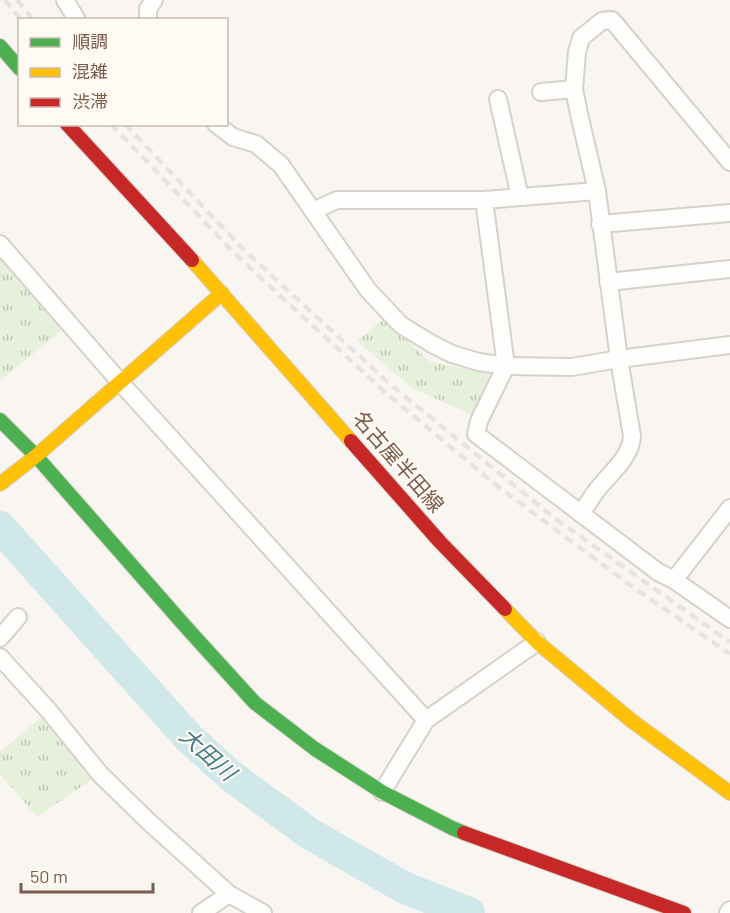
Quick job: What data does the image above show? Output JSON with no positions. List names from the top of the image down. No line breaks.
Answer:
{"streets":{"street":["名古屋半田線"]},"water":["大田川"],"legend":["順調","混雑","渋滞"],"scale_bar":"50 m"}
